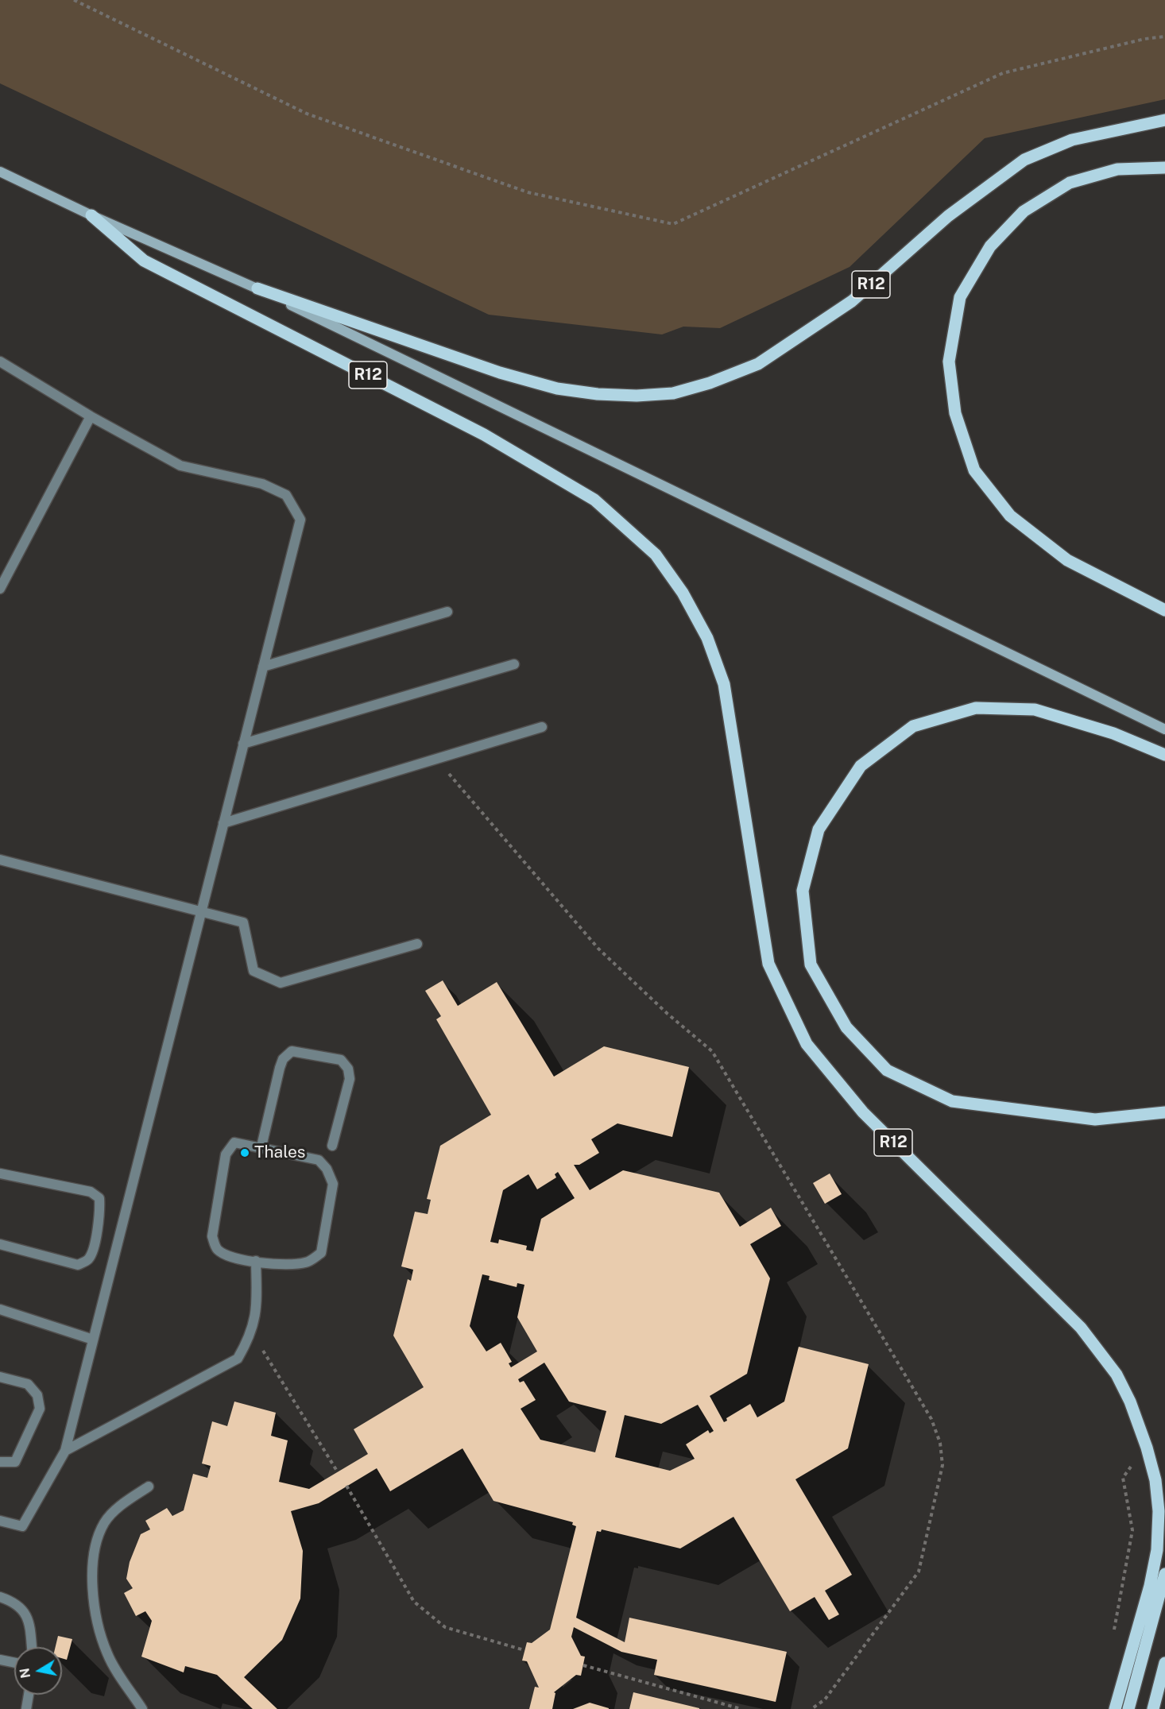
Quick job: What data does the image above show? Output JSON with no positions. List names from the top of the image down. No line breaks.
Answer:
{"streets":{"main road":["R12"]},"places":["Thales"],"north":"left"}
